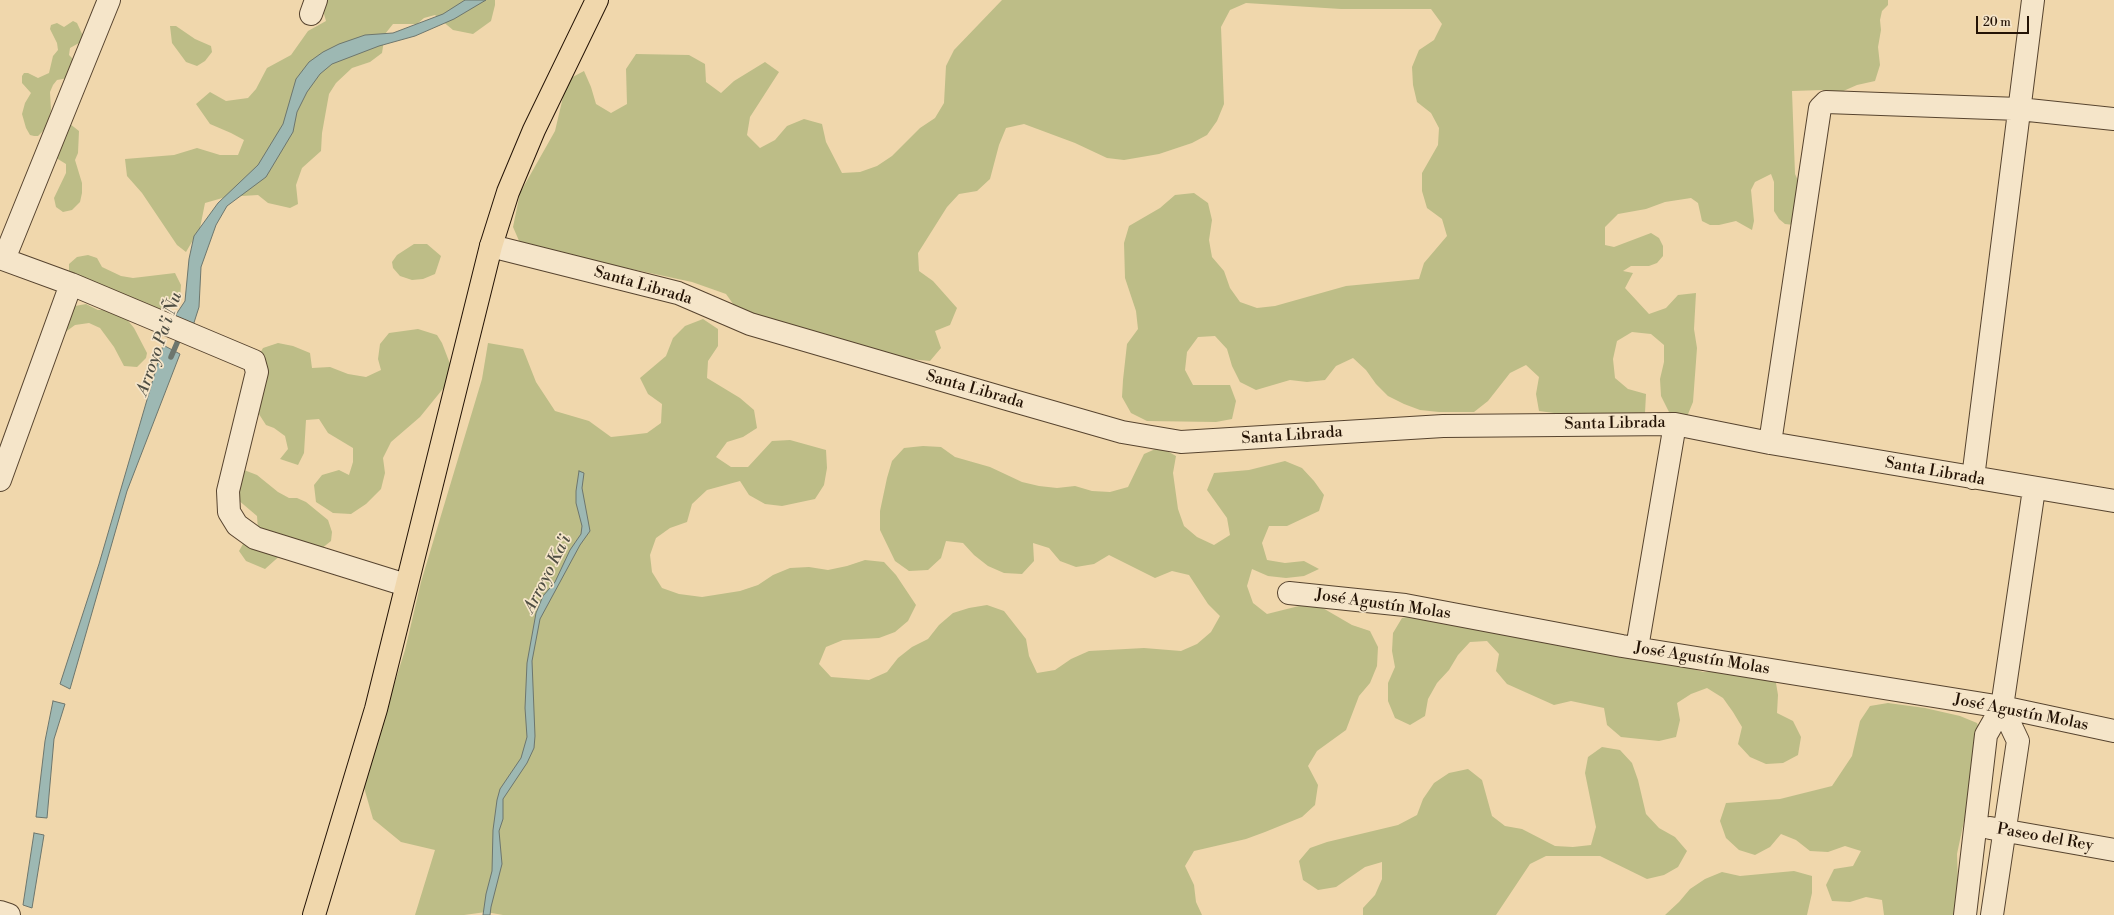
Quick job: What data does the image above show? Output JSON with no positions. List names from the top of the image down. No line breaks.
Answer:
{"streets":{"street":["Santa Librada","José Agustín Molas","Paseo del Rey"]},"water":["Arroyo Pa'i Ñu","Arroyo Ka'i"],"scale_bar":"20 m"}
